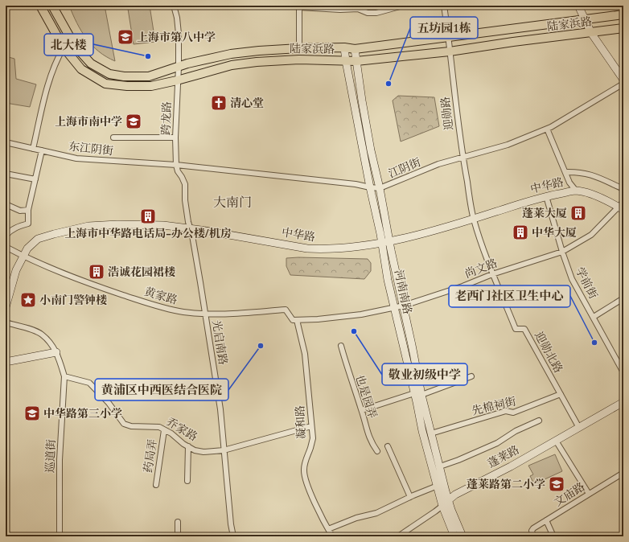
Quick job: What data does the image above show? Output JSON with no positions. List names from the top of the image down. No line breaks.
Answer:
{"streets":{"main road":["陆家浜路"],"street":["迎勋路","跨龙路","东江阴街","江阴街","中华路","尚文路","学前街","河南南路","黄家路","光启南路","迎勋北路","也是园弄","先棉祠街","凝和路","乔家路","巡道街","药局弄","蓬莱路","文庙路"]},"crossings":[["陆家浜路","迎勋路"],["陆家浜路","跨龙路"],["陆家浜路","河南南路"],["迎勋路","江阴街"],["迎勋路","中华路"],["迎勋路","迎勋北路"],["跨龙路","东江阴街"],["跨龙路","江阴街"],["跨龙路","中华路"],["跨龙路","光启南路"],["东江阴街","江阴街"],["江阴街","河南南路"],["中华路","尚文路"],["中华路","学前街"],["中华路","河南南路"],["中华路","黄家路"],["中华路","光启南路"],["中华路","迎勋北路"],["尚文路","学前街"],["尚文路","河南南路"],["尚文路","黄家路"],["尚文路","迎勋北路"],["尚文路","凝和路"],["河南南路","先棉祠街"],["河南南路","蓬莱路"],["黄家路","光启南路"],["黄家路","凝和路"],["光启南路","乔家路"],["迎勋北路","先棉祠街"],["迎勋北路","蓬莱路"],["凝和路","乔家路"],["乔家路","巡道街"],["乔家路","药局弄"]],"districts":["大南门"],"places":{"school or university":["上海市第八中学","上海市南中学","中华路第三小学","蓬莱路第二小学"],"other":["北大楼","五坊园1栋","敬业初级中学","老西门社区卫生中心","黄浦区中西医结合医院"],"church":["清心堂"],"building":["蓬莱大厦","上海市中华路电话局-办公楼/机房","中华大厦","浩诚花园裙楼"],"place":["小南门警钟楼"]}}
